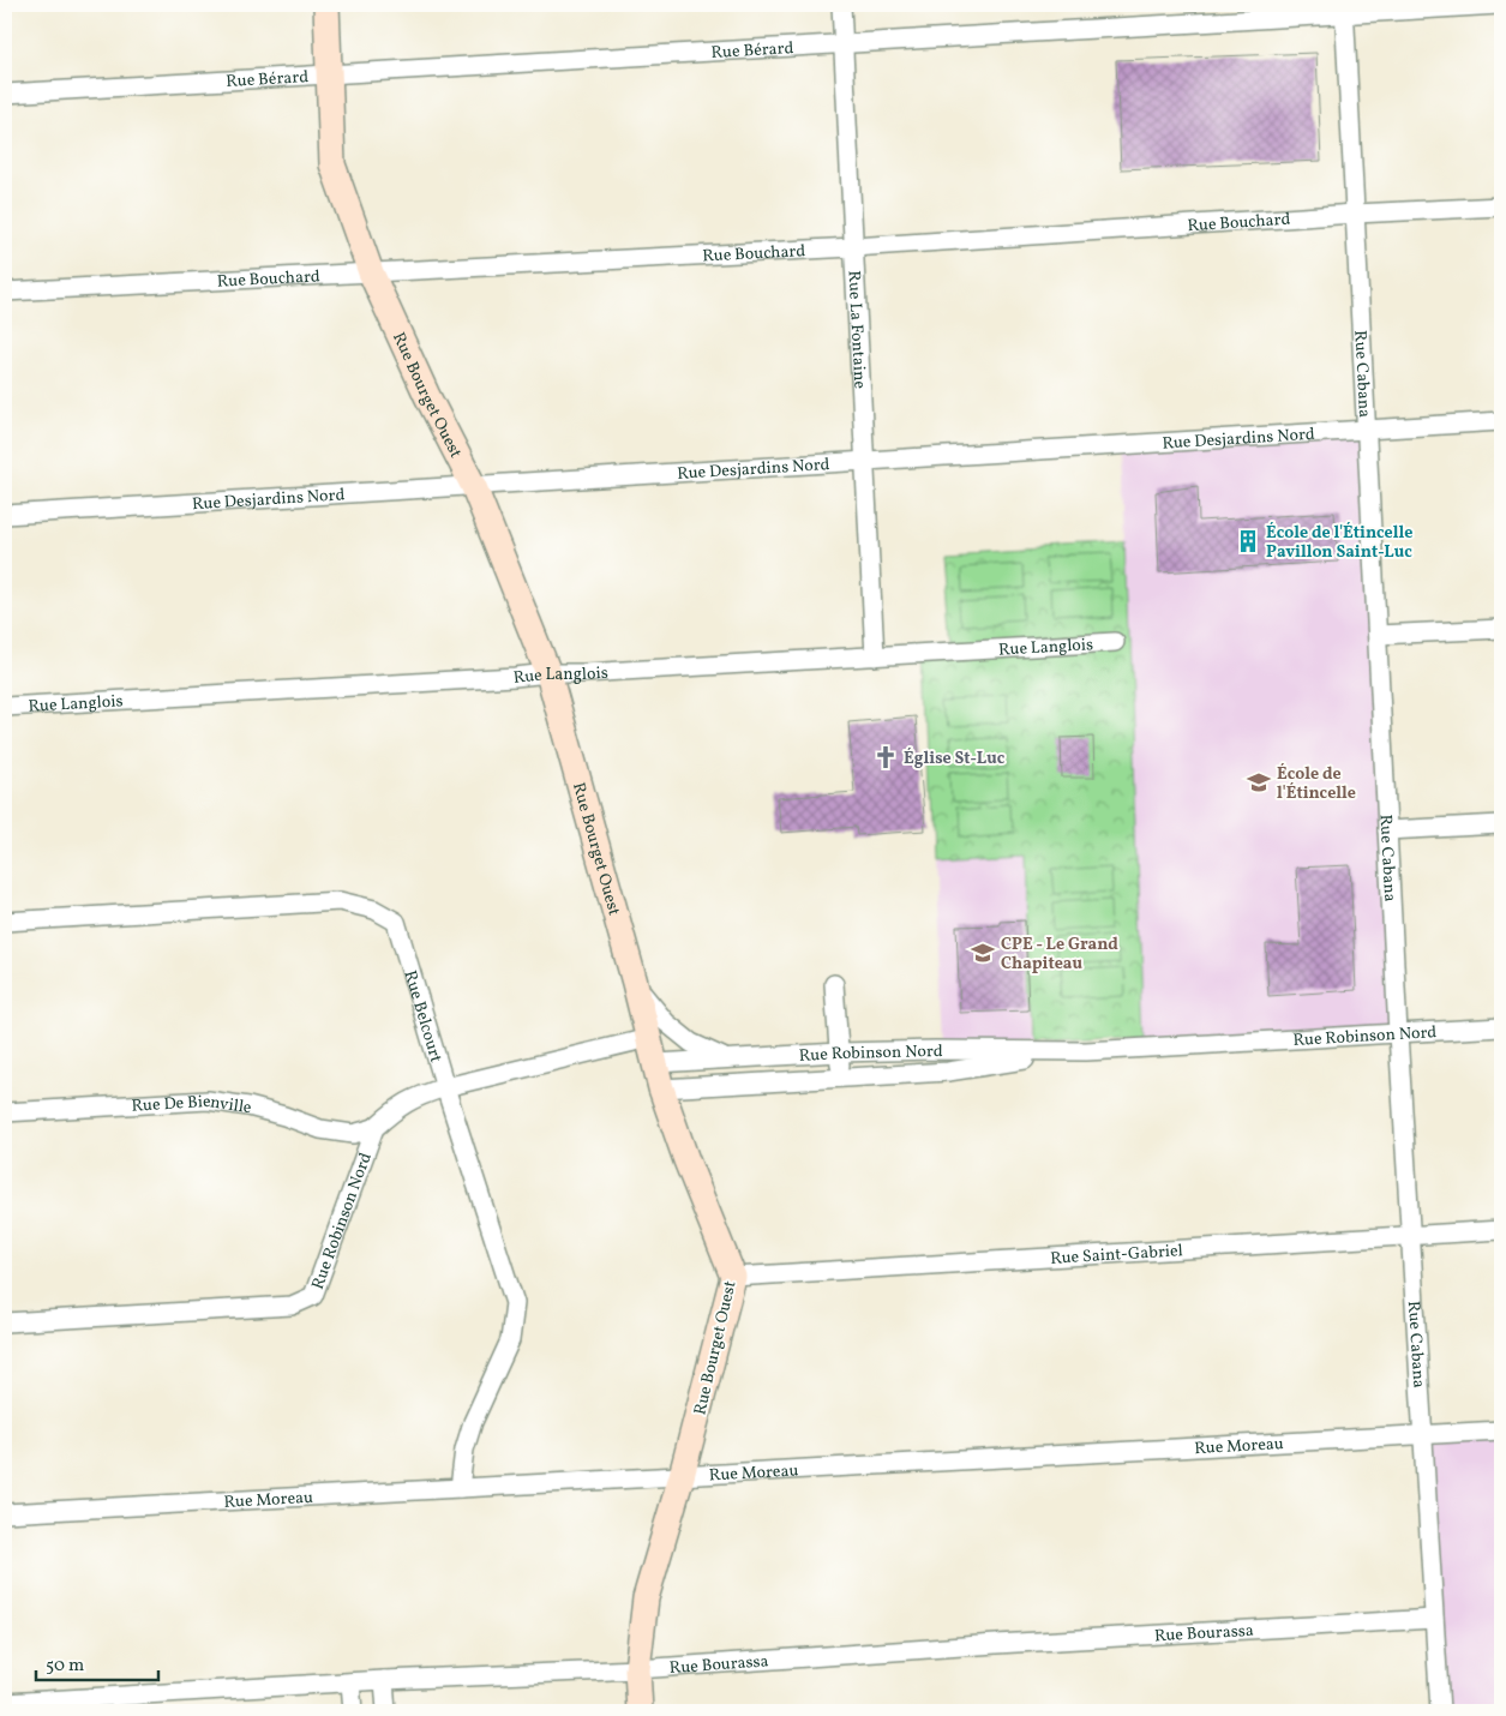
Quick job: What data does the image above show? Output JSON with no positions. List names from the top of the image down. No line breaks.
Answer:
{"streets":{"street":["Rue Bérard","Rue Bouchard","Rue La Fontaine","Rue Cabana","Rue Bourget Ouest","Rue Desjardins Nord","Rue Langlois","Rue Belcourt","Rue Robinson Nord","Rue De Bienville","Rue Saint-Gabriel","Rue Moreau","Rue Bourassa"]},"crossings":[["Rue Bérard","Rue La Fontaine"],["Rue Bérard","Rue Cabana"],["Rue Bérard","Rue Bourget Ouest"],["Rue Bouchard","Rue La Fontaine"],["Rue Bouchard","Rue Cabana"],["Rue Bouchard","Rue Bourget Ouest"],["Rue La Fontaine","Rue Desjardins Nord"],["Rue La Fontaine","Rue Langlois"],["Rue Cabana","Rue Desjardins Nord"],["Rue Cabana","Rue Robinson Nord"],["Rue Cabana","Rue Saint-Gabriel"],["Rue Cabana","Rue Moreau"],["Rue Cabana","Rue Bourassa"],["Rue Bourget Ouest","Rue Desjardins Nord"],["Rue Bourget Ouest","Rue Langlois"],["Rue Bourget Ouest","Rue Robinson Nord"],["Rue Bourget Ouest","Rue Saint-Gabriel"],["Rue Bourget Ouest","Rue Moreau"],["Rue Bourget Ouest","Rue Bourassa"],["Rue Belcourt","Rue Robinson Nord"],["Rue Belcourt","Rue Moreau"],["Rue Robinson Nord","Rue De Bienville"]],"places":{"building":["École de l'Étincelle Pavillon Saint-Luc"],"church":["Église St-Luc"],"school or university":["École de l'Étincelle","CPE - Le Grand Chapiteau"]},"scale_bar":"50 m"}
